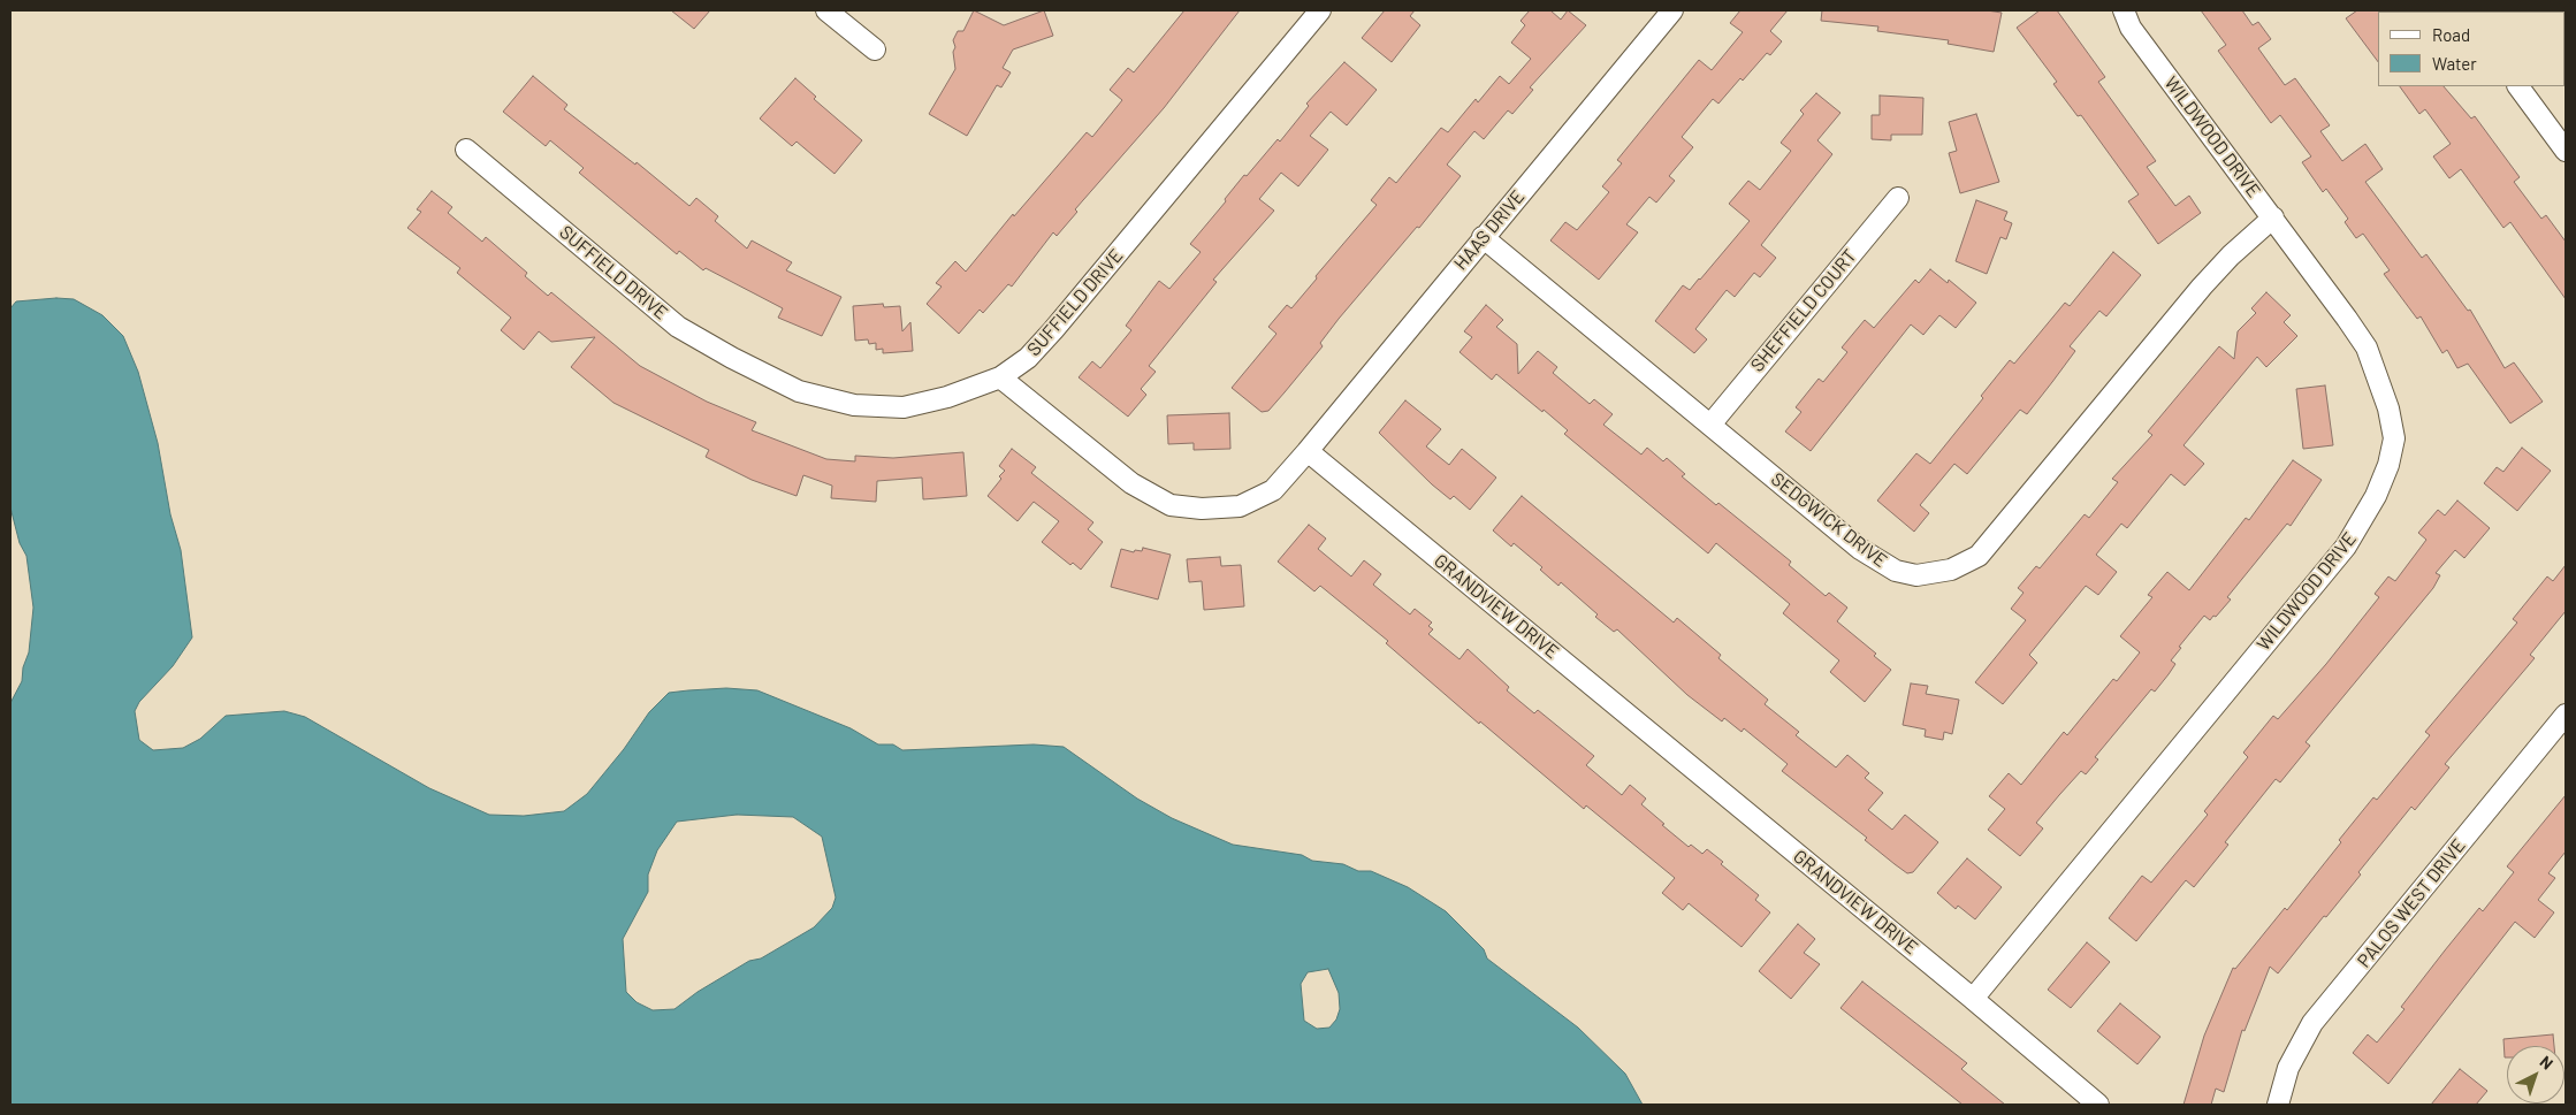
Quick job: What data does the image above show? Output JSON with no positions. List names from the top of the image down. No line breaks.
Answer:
{"streets":{"street":["WILDWOOD DRIVE","HAAS DRIVE","SUFFIELD DRIVE","SHEFFIELD COURT","SEDGWICK DRIVE","GRANDVIEW DRIVE","PALOS WEST DRIVE"]},"crossings":[["WILDWOOD DRIVE","SEDGWICK DRIVE"],["WILDWOOD DRIVE","GRANDVIEW DRIVE"],["HAAS DRIVE","SEDGWICK DRIVE"],["HAAS DRIVE","GRANDVIEW DRIVE"],["SHEFFIELD COURT","SEDGWICK DRIVE"]],"legend":["Road","Water"],"north":"top right"}
